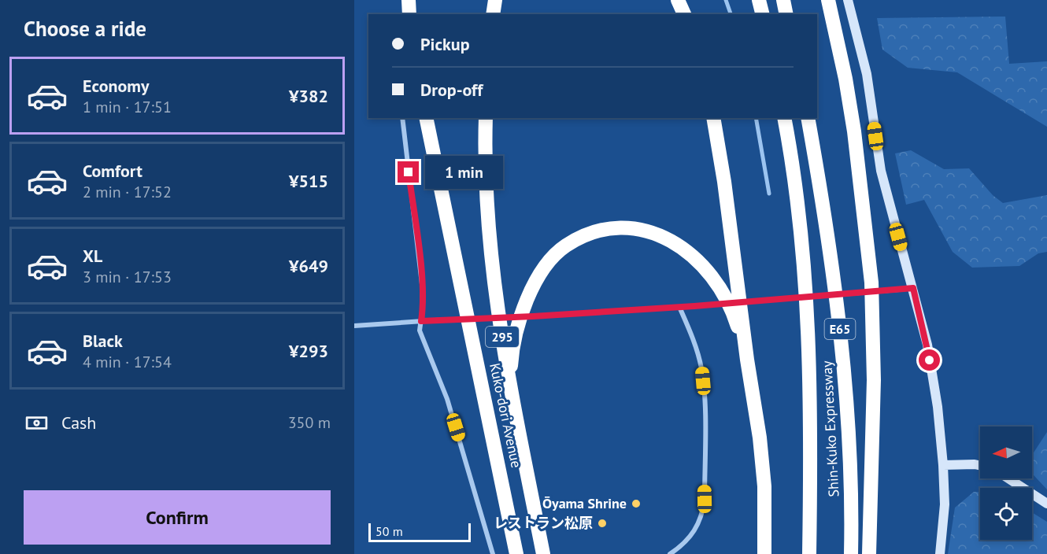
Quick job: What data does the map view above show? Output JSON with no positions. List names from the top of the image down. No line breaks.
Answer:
{"streets":{"highway":["E65","295","Kuko-dori Avenue"]},"places":["Ōyama Shrine","レストラン松原"],"scale_bar":"50 m","north":"left","page":{"heading":"Choose a ride","banner":["Pickup","Drop-off"],"list":[{"name":"Economy","note":"1 min · 17:51","value":"¥382"},{"name":"Comfort","note":"2 min · 17:52","value":"¥515"},{"name":"XL","note":"3 min · 17:53","value":"¥649"},{"name":"Black","note":"4 min · 17:54","value":"¥293"}],"bubble":"1 min","pay":["Cash","350 m"],"buttons":"Confirm","scale":"50 m"}}
